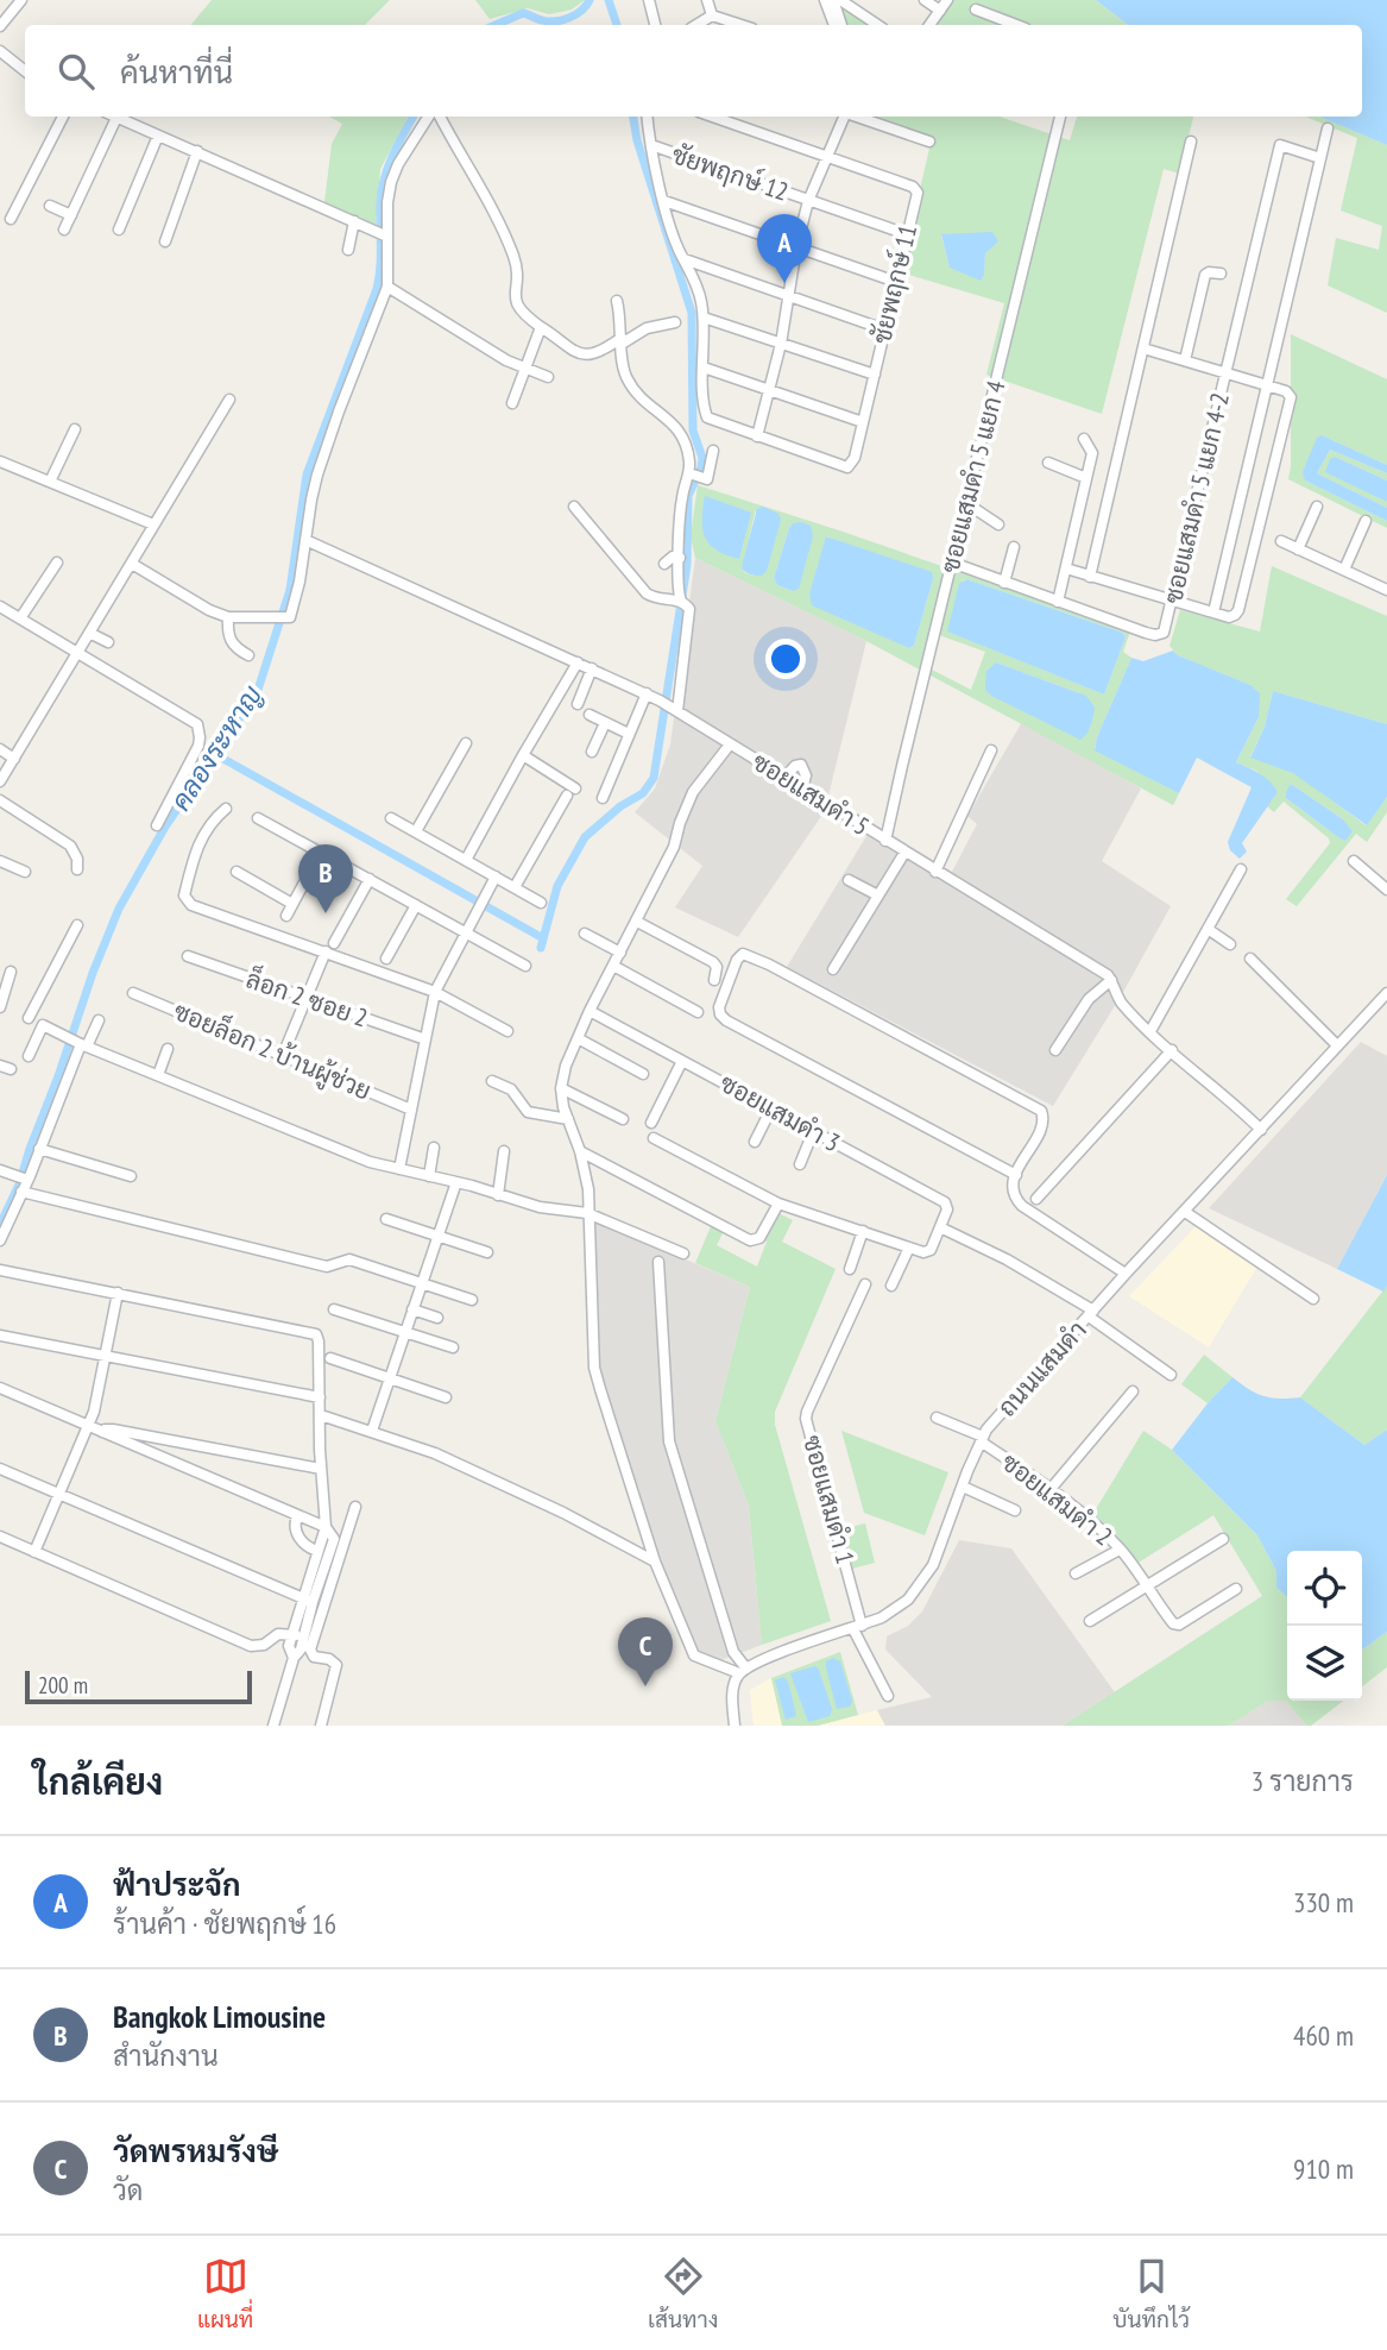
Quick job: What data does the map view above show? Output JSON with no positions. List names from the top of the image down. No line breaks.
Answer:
{"streets":{"street":["ชัยพฤกษ์ 12","ชัยพฤกษ์ 11","ซอยแสมดำ 5 แยก 4","ซอยแสมดำ 5 แยก 4-2","ซอยแสมดำ 5","ล็อก 2 ซอย 2","ซอยล็อก 2 บ้านผู้ช่วย","ซอยแสมดำ 3","ถนนแสมดำ","ซอยแสมดำ 1","ซอยแสมดำ 2"]},"crossings":[["ชัยพฤกษ์ 12","ชัยพฤกษ์ 11"],["ซอยแสมดำ 5 แยก 4","ซอยแสมดำ 5 แยก 4-2"],["ซอยแสมดำ 5 แยก 4","ซอยแสมดำ 5"],["ซอยแสมดำ 5","ถนนแสมดำ"],["ถนนแสมดำ","ซอยแสมดำ 1"],["ถนนแสมดำ","ซอยแสมดำ 2"]],"water":["คลองระหาญ"],"scale_bar":"200 m","page":{"search":"ค้นหาที่นี่","pins":["A","B","C"],"scale":"200 m","heading":["ใกล้เคียง","3 รายการ"],"list":[{"mark":"A","name":"ฟ้าประจัก","note":"ร้านค้า · ชัยพฤกษ์ 16","value":"330 m"},{"mark":"B","name":"Bangkok Limousine","note":"สำนักงาน","value":"460 m"},{"mark":"C","name":"วัดพรหมรังษี","note":"วัด","value":"910 m"}],"nav":["แผนที่","เส้นทาง","บันทึกไว้"]}}
